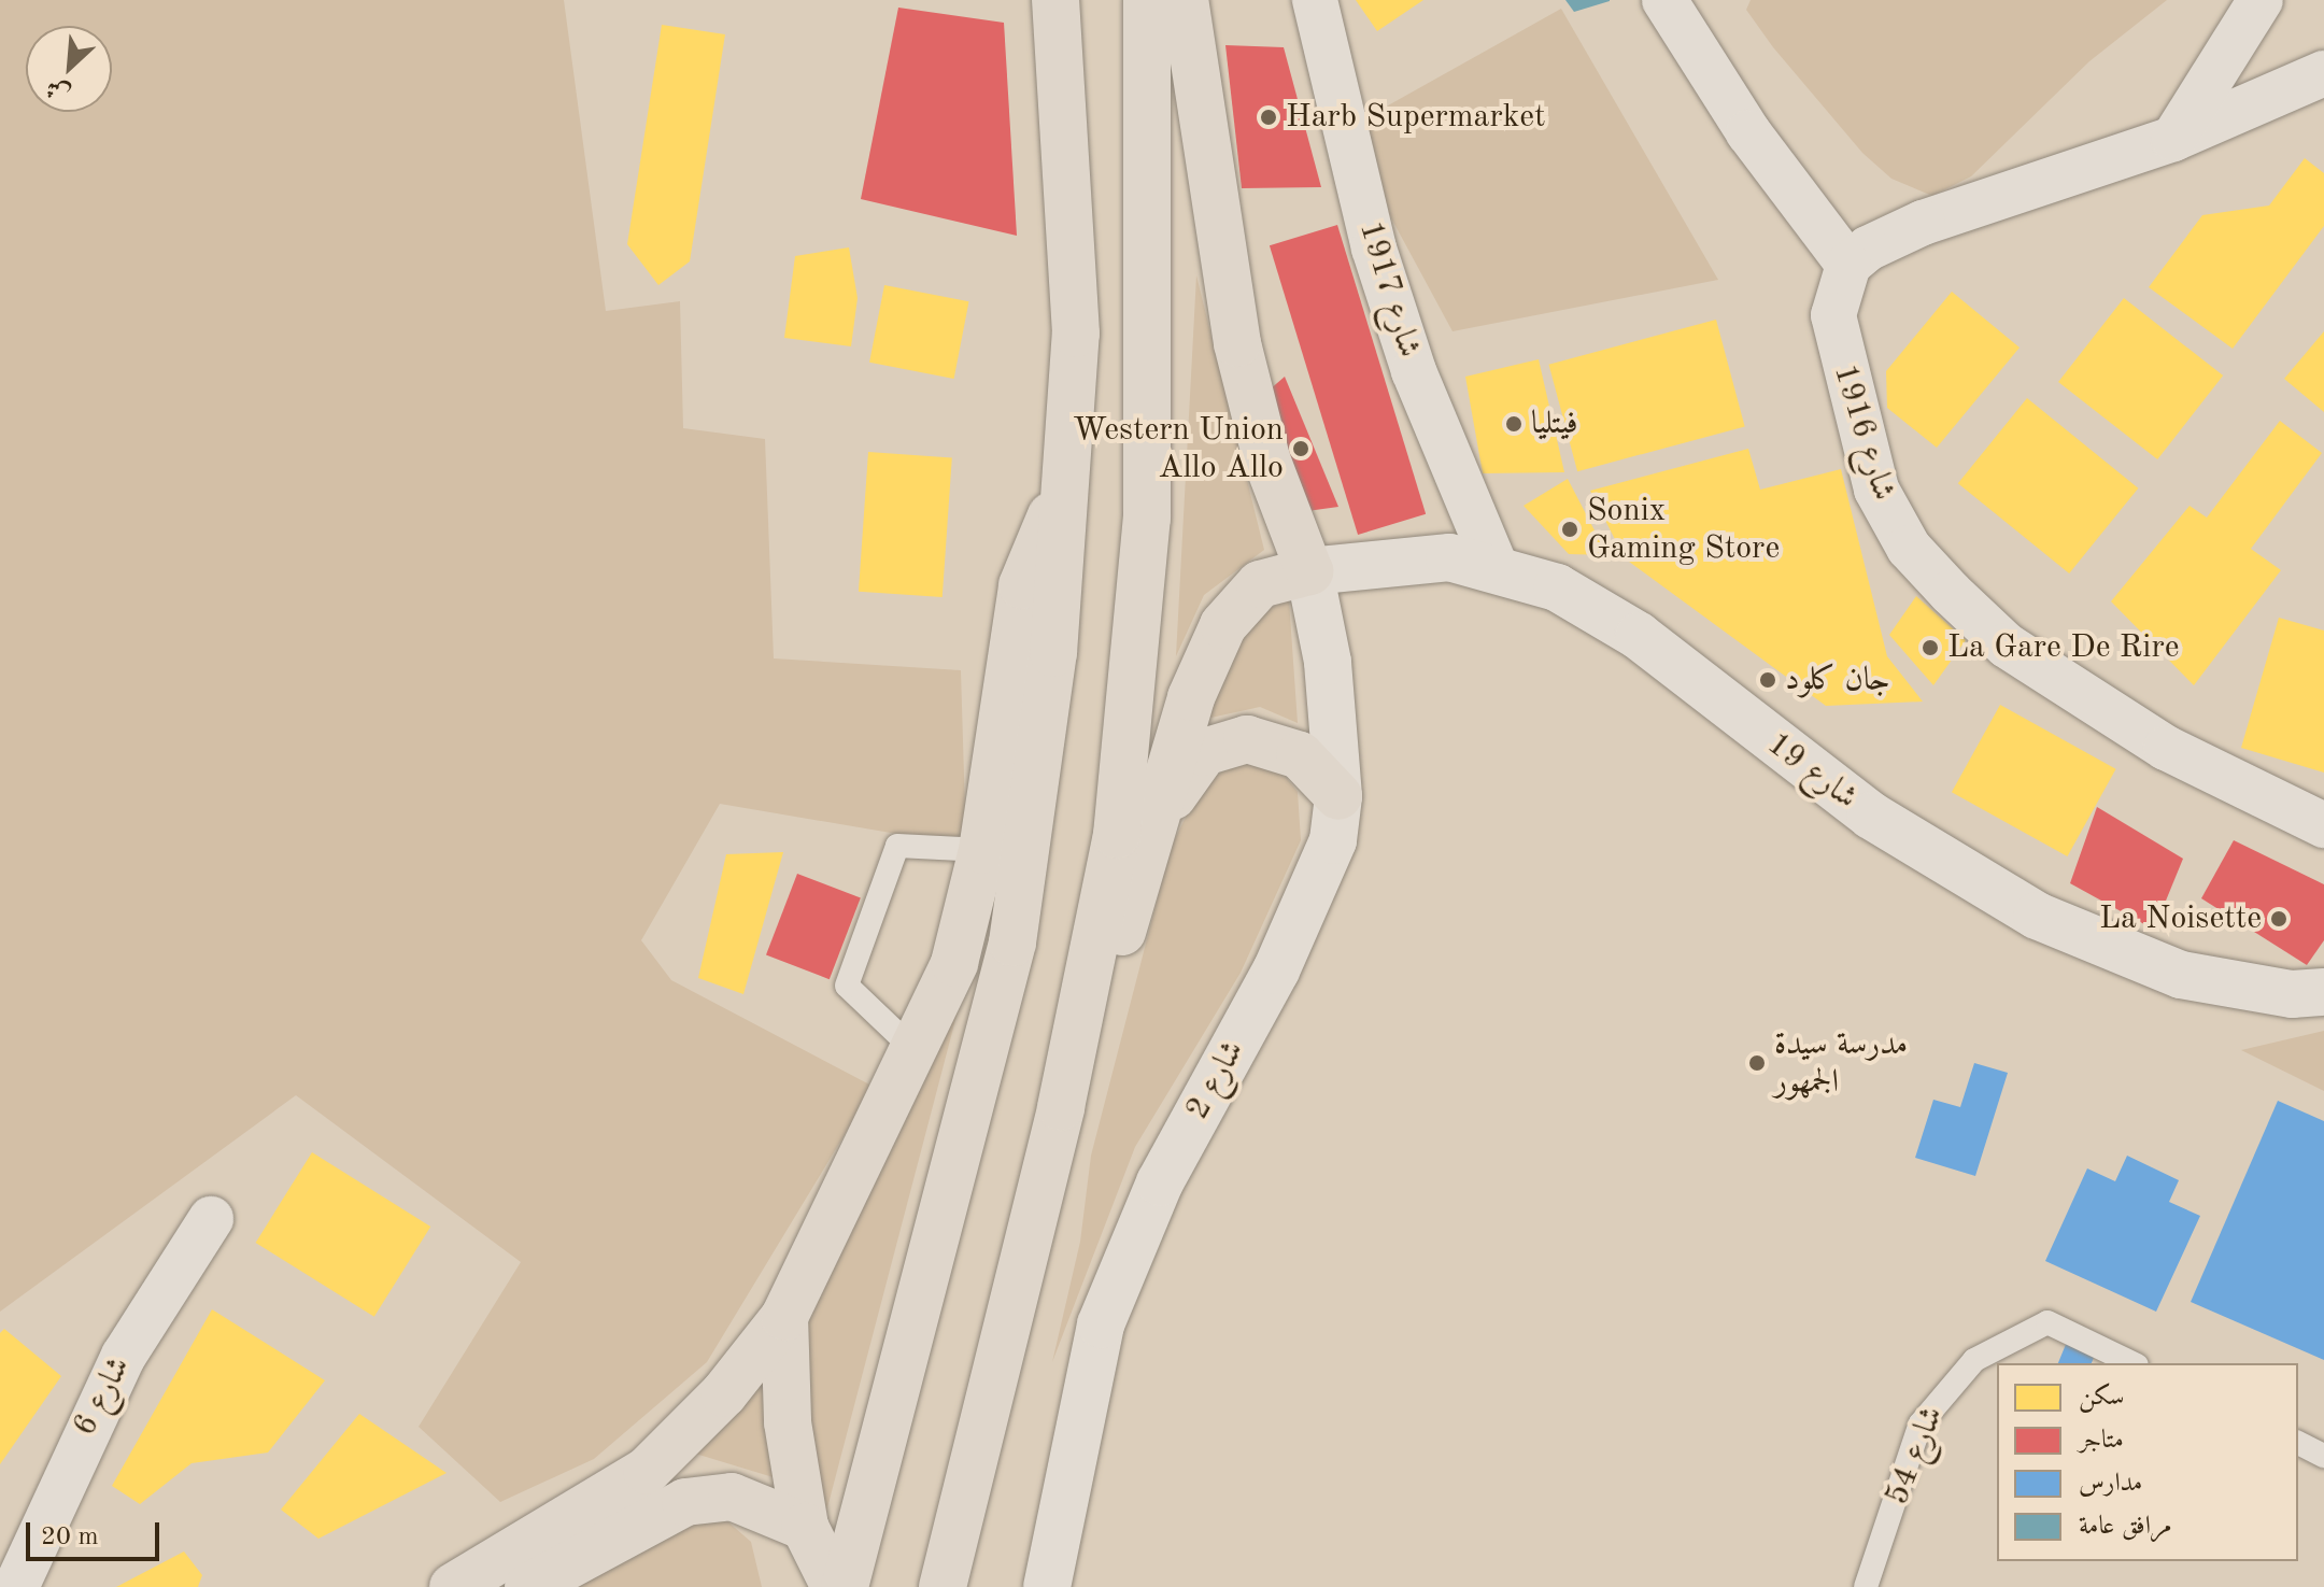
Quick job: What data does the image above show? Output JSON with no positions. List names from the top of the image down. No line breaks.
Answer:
{"streets":{"main road":["شارع 19","شارع 2"],"street":["شارع 1917","شارع 1916","شارع 6"],"lane":["شارع 54"]},"crossings":[["شارع 1917","شارع 19"],["شارع 19","شارع 2"]],"places":["Harb Supermarket","فيتليا","Western Union Allo Allo","Sonix Gaming Store","La Gare De Rire","جان كلود","La Noisette","مدرسة سيدة الجمهور"],"legend":["سكن","متاجر","مدارس","مرافق عامة"],"scale_bar":"20 m","north":"bottom left"}
